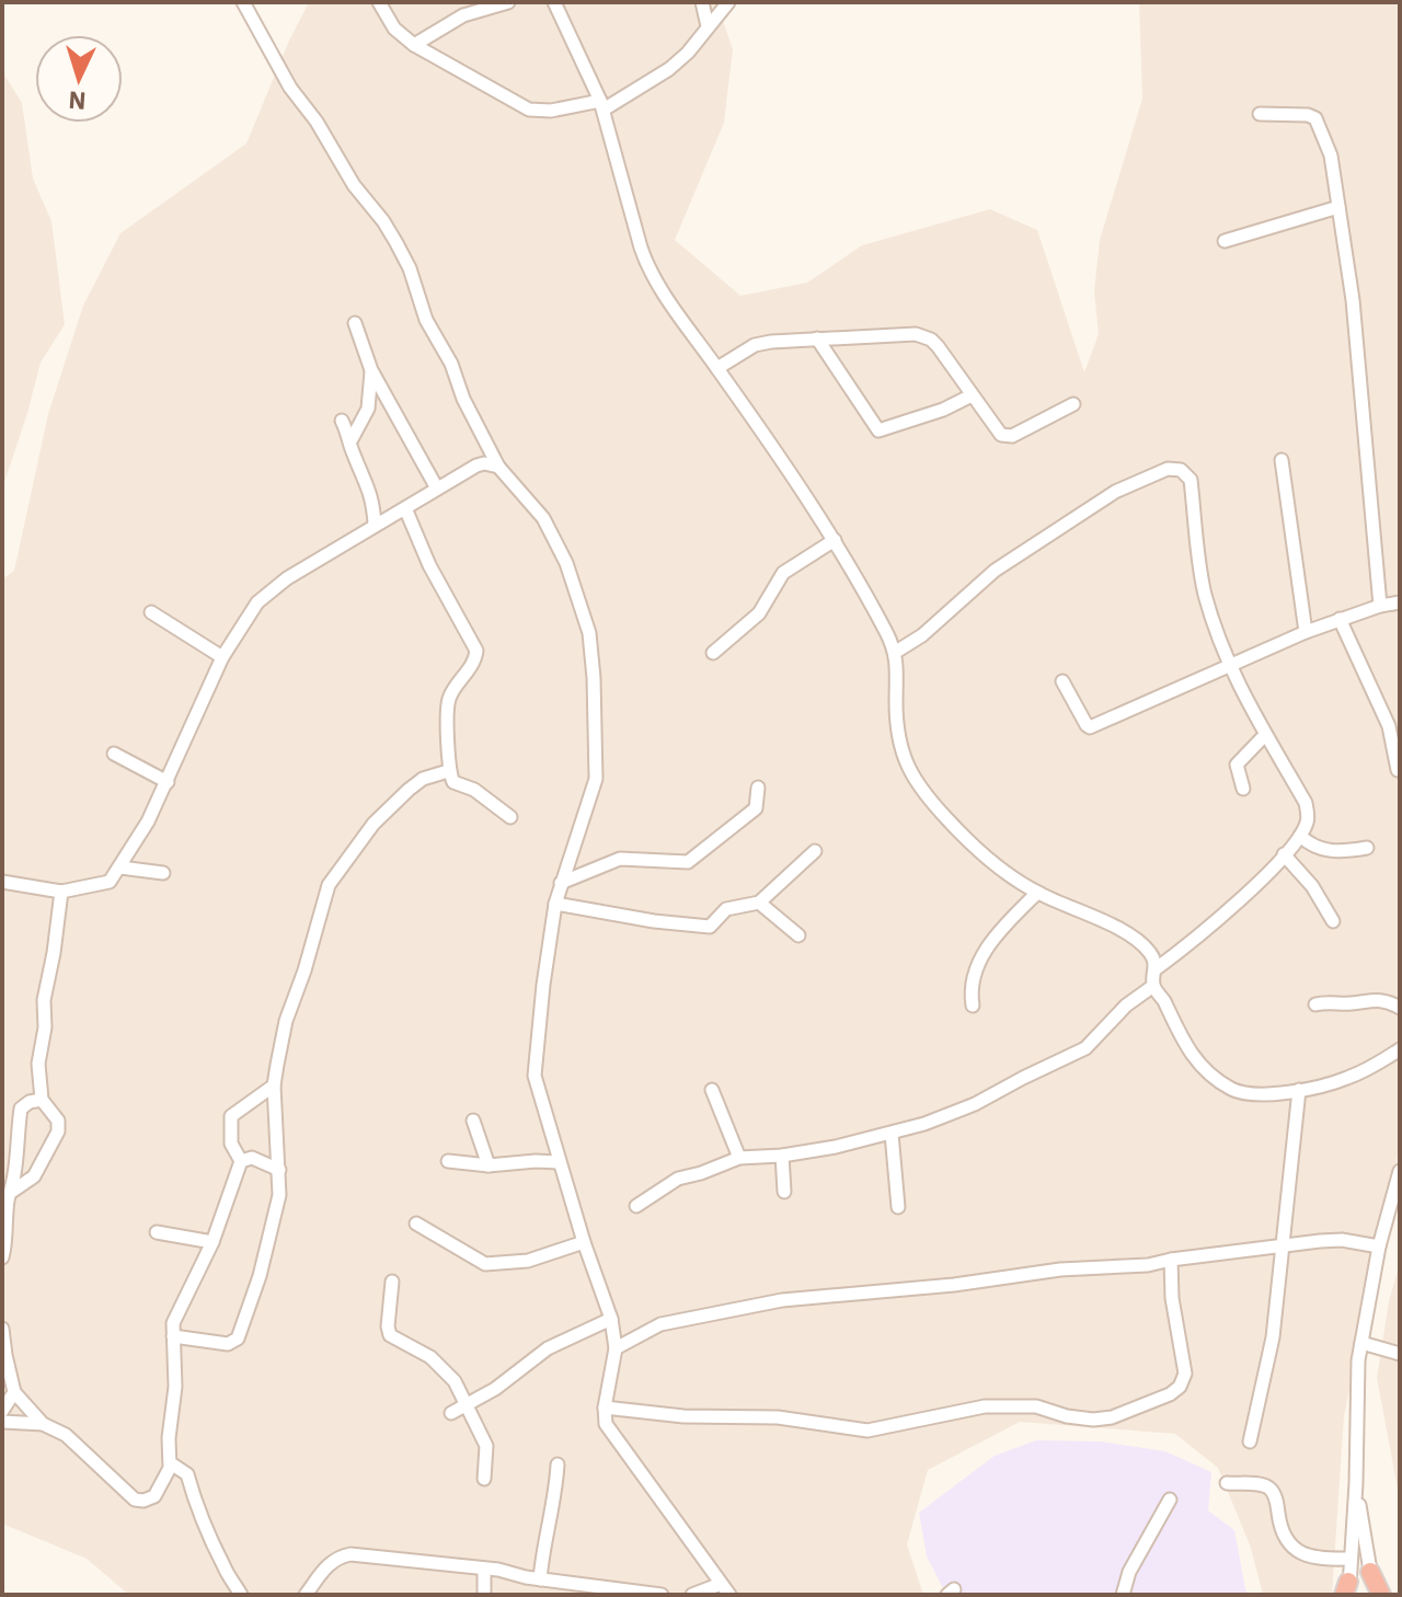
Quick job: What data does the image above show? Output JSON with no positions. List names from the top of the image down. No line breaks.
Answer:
{"north":"bottom"}
